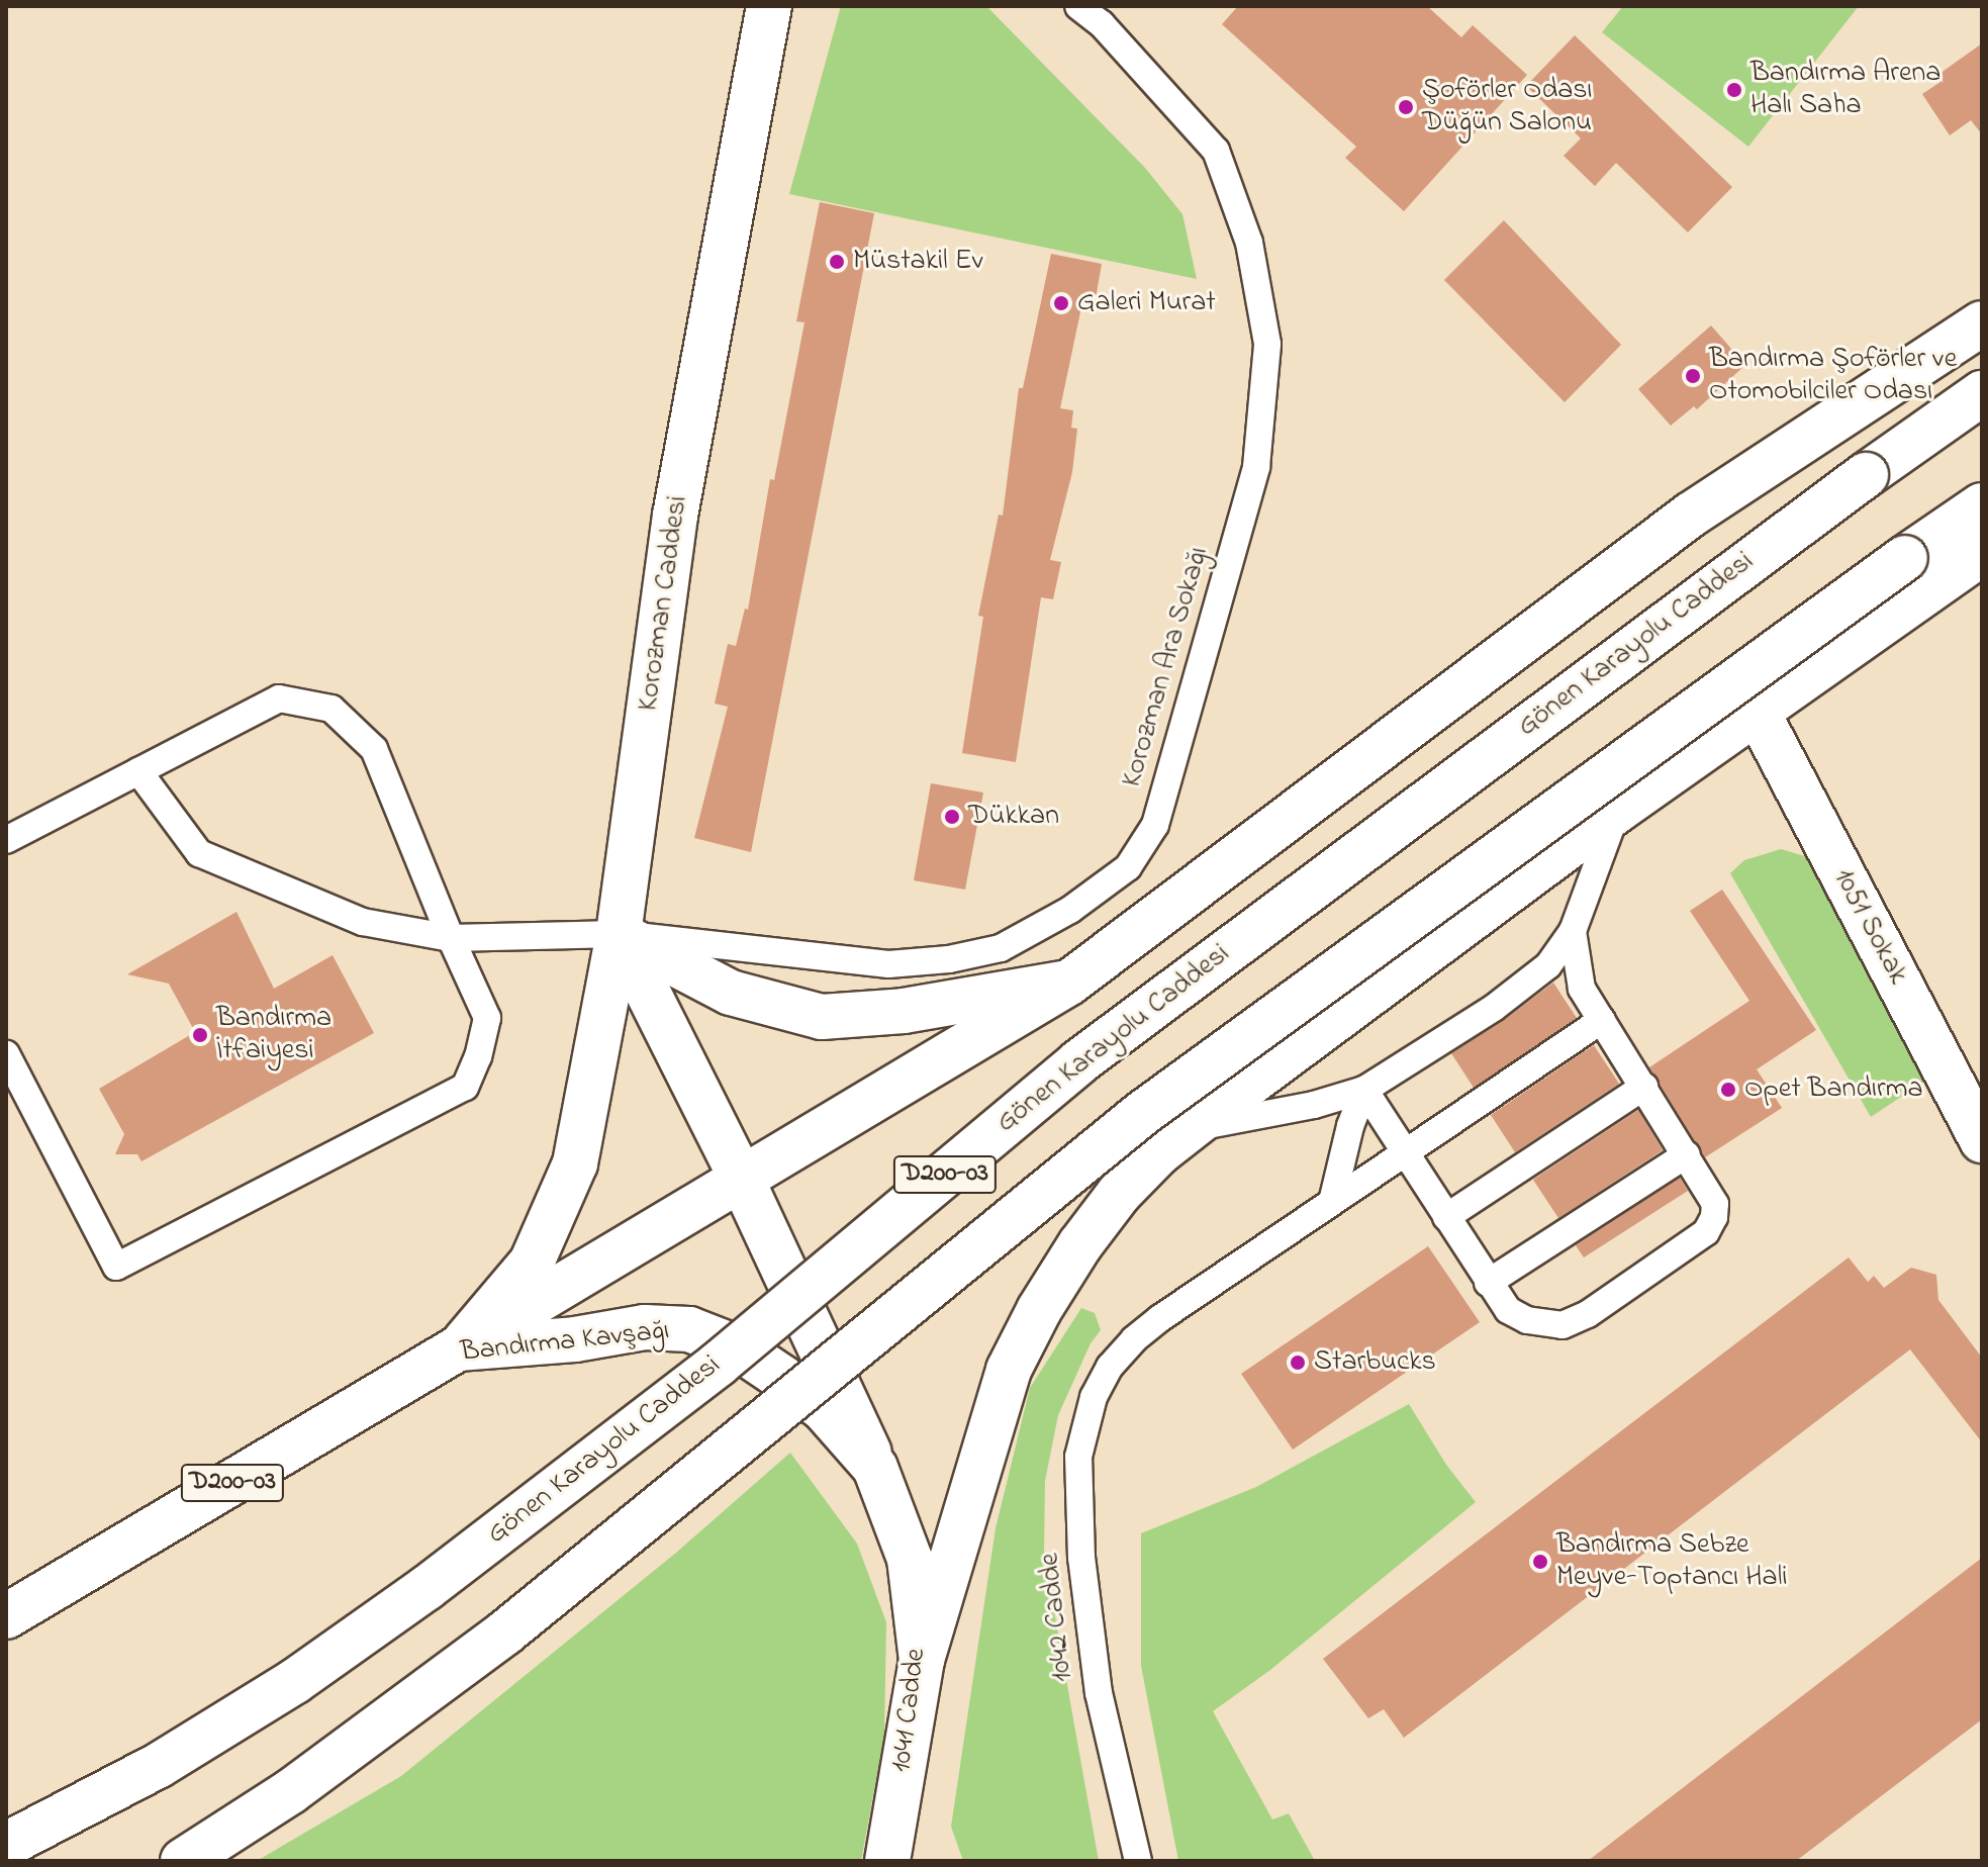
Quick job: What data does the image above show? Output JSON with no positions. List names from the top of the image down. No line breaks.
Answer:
{"streets":{"main road":["Korozman Caddesi","Gönen Karayolu Caddesi","1051 Sokak","D200-03","Bandırma Kavşağı","1041 Cadde"],"lane":["Korozman Ara Sokağı","1042 Cadde"]},"crossings":[["Korozman Caddesi","Korozman Ara Sokağı"],["Korozman Caddesi","D200-03"],["Korozman Caddesi","Bandırma Kavşağı"],["D200-03","Bandırma Kavşağı"],["Bandırma Kavşağı","1041 Cadde"]],"places":["Bandırma Arena Halı Saha","Şoförler Odası Düğün Salonu","Müstakil Ev","Galeri Murat","Bandırma Şoförler ve Otomobilciler Odası","Dükkan","Bandırma İtfaiyesi","Opet Bandırma","Starbucks","Bandırma Sebze Meyve-Toptancı Hali"]}
